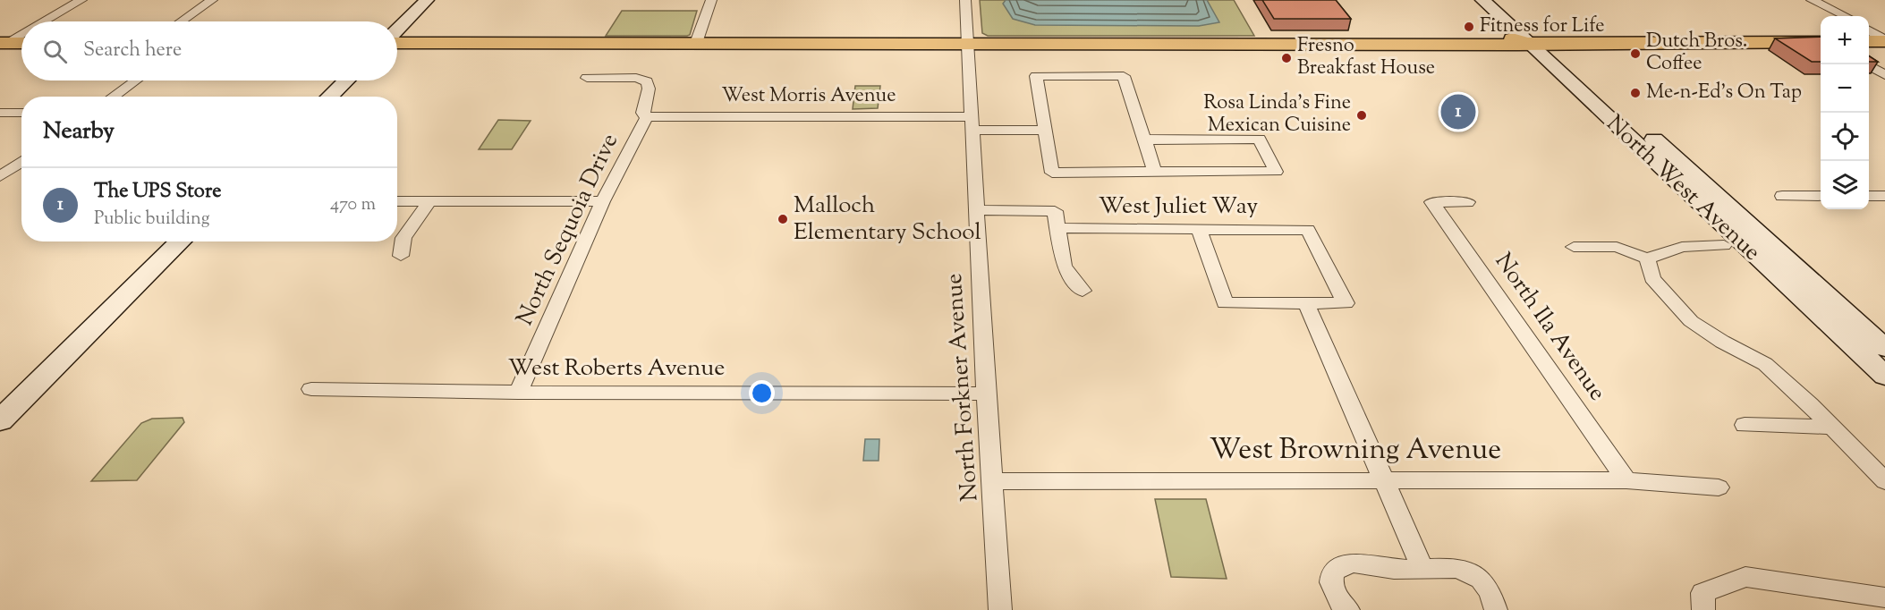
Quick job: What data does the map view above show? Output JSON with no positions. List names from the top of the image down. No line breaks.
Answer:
{"streets":{"main road":["North West Avenue"],"street":["West Morris Avenue","West Juliet Way","North Sequoia Drive","North Ila Avenue","West Roberts Avenue","North Forkner Avenue","West Browning Avenue"]},"crossings":[["West Morris Avenue","North Sequoia Drive"],["West Morris Avenue","North Forkner Avenue"],["West Juliet Way","North Forkner Avenue"],["North Sequoia Drive","West Roberts Avenue"],["North Ila Avenue","West Browning Avenue"],["West Roberts Avenue","North Forkner Avenue"],["North Forkner Avenue","West Browning Avenue"]],"places":["Fitness for Life","Dutch Bros. Coffee","Fresno Breakfast House","Me-n-Ed's On Tap","Rosa Linda's Fine Mexican Cuisine","Malloch Elementary School"],"page":{"map_buttons":["+","−"],"search":"Search here","pins":"1","heading":"Nearby","list":[{"mark":"1","name":"The UPS Store","note":"Public building","value":"470 m"}]}}
